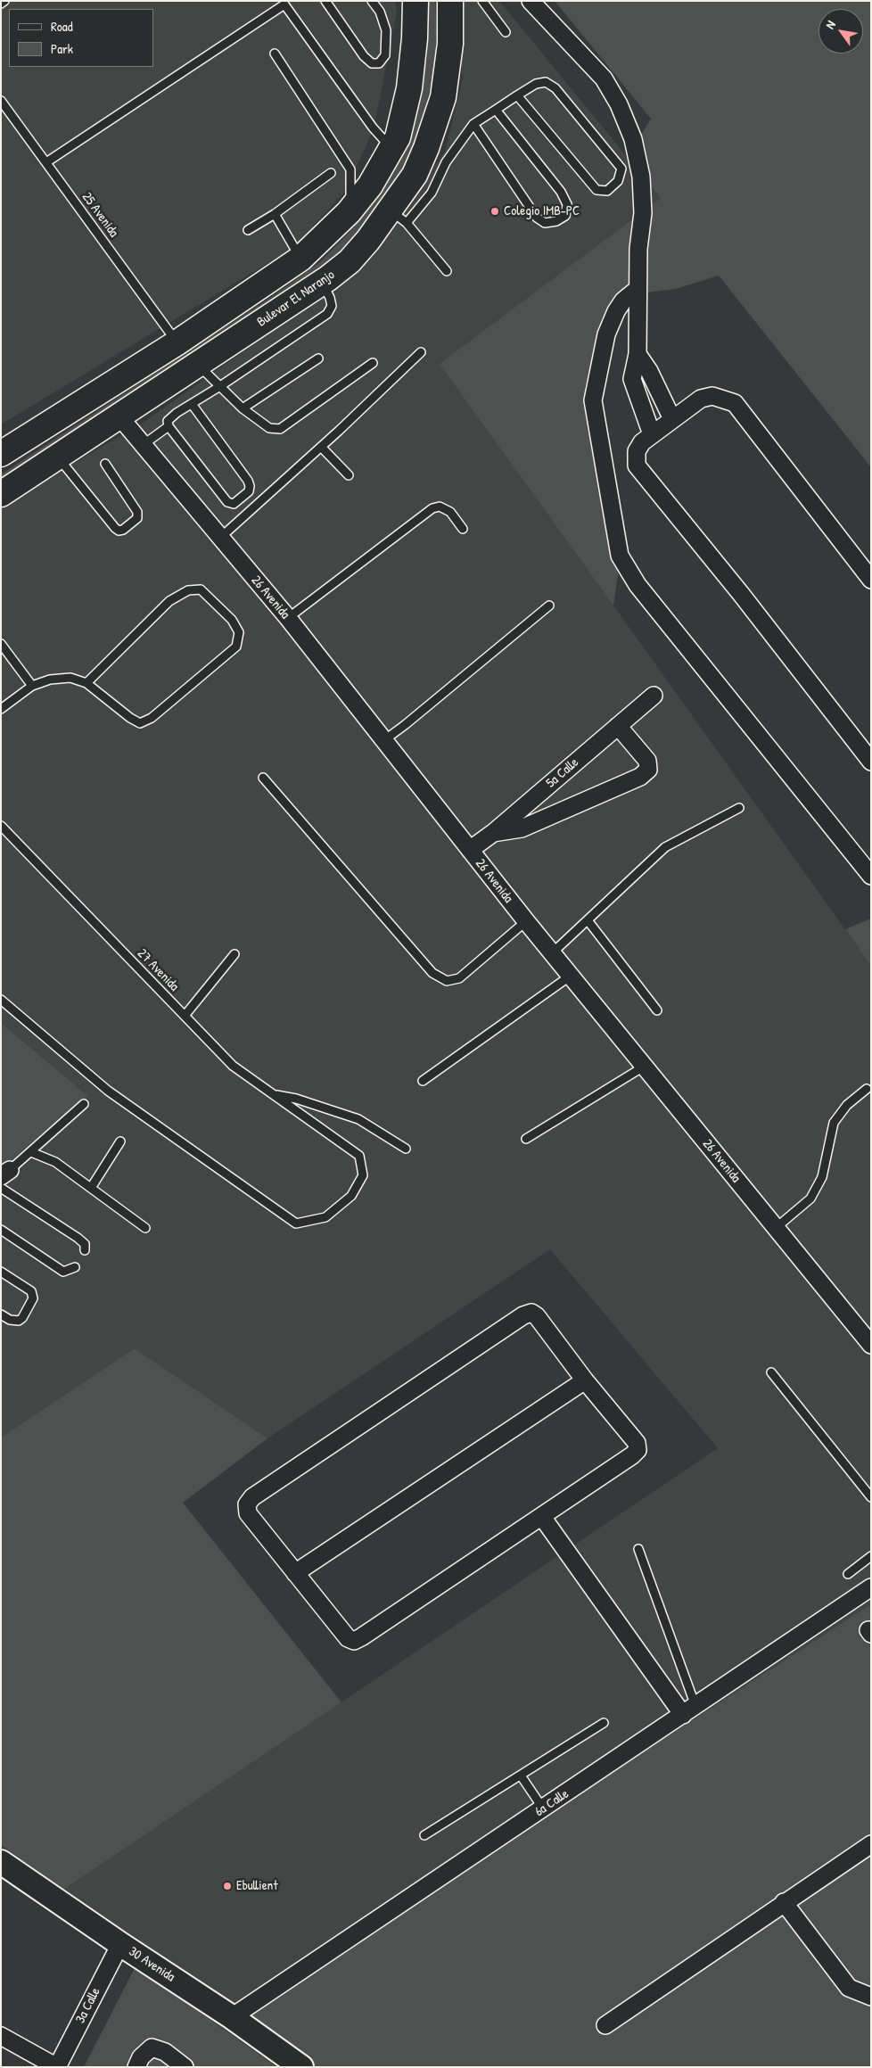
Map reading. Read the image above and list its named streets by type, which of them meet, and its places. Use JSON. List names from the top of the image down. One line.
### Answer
{"streets":{"main road":["Bulevar El Naranjo"],"street":["26 Avenida","5a Calle","6a Calle","30 Avenida","3a Calle"],"lane":["25 Avenida","27 Avenida"]},"crossings":[["Bulevar El Naranjo","26 Avenida"],["26 Avenida","5a Calle"],["6a Calle","30 Avenida"],["30 Avenida","3a Calle"]],"places":["Colegio IMB-PC","Ebullient"],"legend":["Road","Park"],"north":"top left"}
